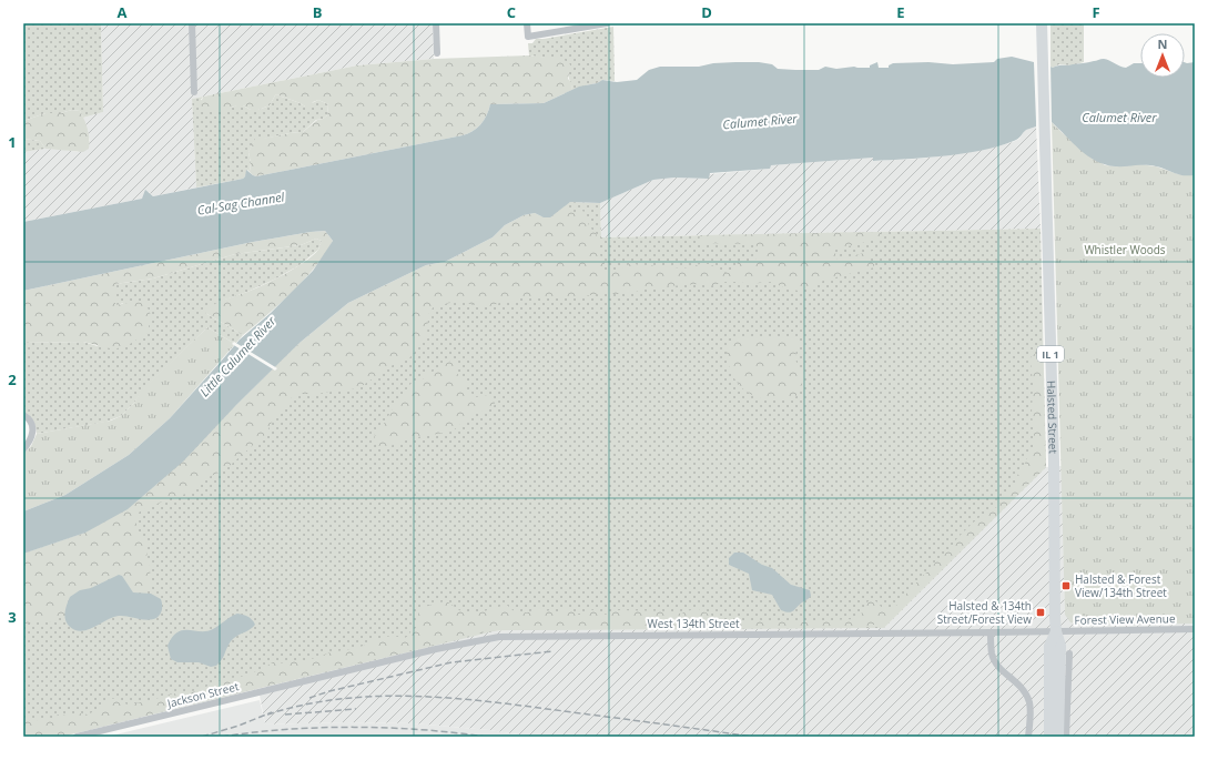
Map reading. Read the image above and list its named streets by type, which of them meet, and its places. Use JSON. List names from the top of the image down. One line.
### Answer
{"streets":{"main road":["IL 1","Halsted Street"],"street":["Forest View Avenue","West 134th Street","Jackson Street"]},"crossings":[["Halsted Street","Forest View Avenue"],["Halsted Street","West 134th Street"],["Forest View Avenue","West 134th Street"],["West 134th Street","Jackson Street"]],"water":["Calumet River","Cal-Sag Channel","Little Calumet River"],"parks":["Whistler Woods"],"places":{"transit":["Halsted & Forest View/134th Street","Halsted & 134th Street/Forest View"]},"north":"top","grid":{"columns":["A","B","C","D","E","F"],"rows":["1","2","3"]}}
